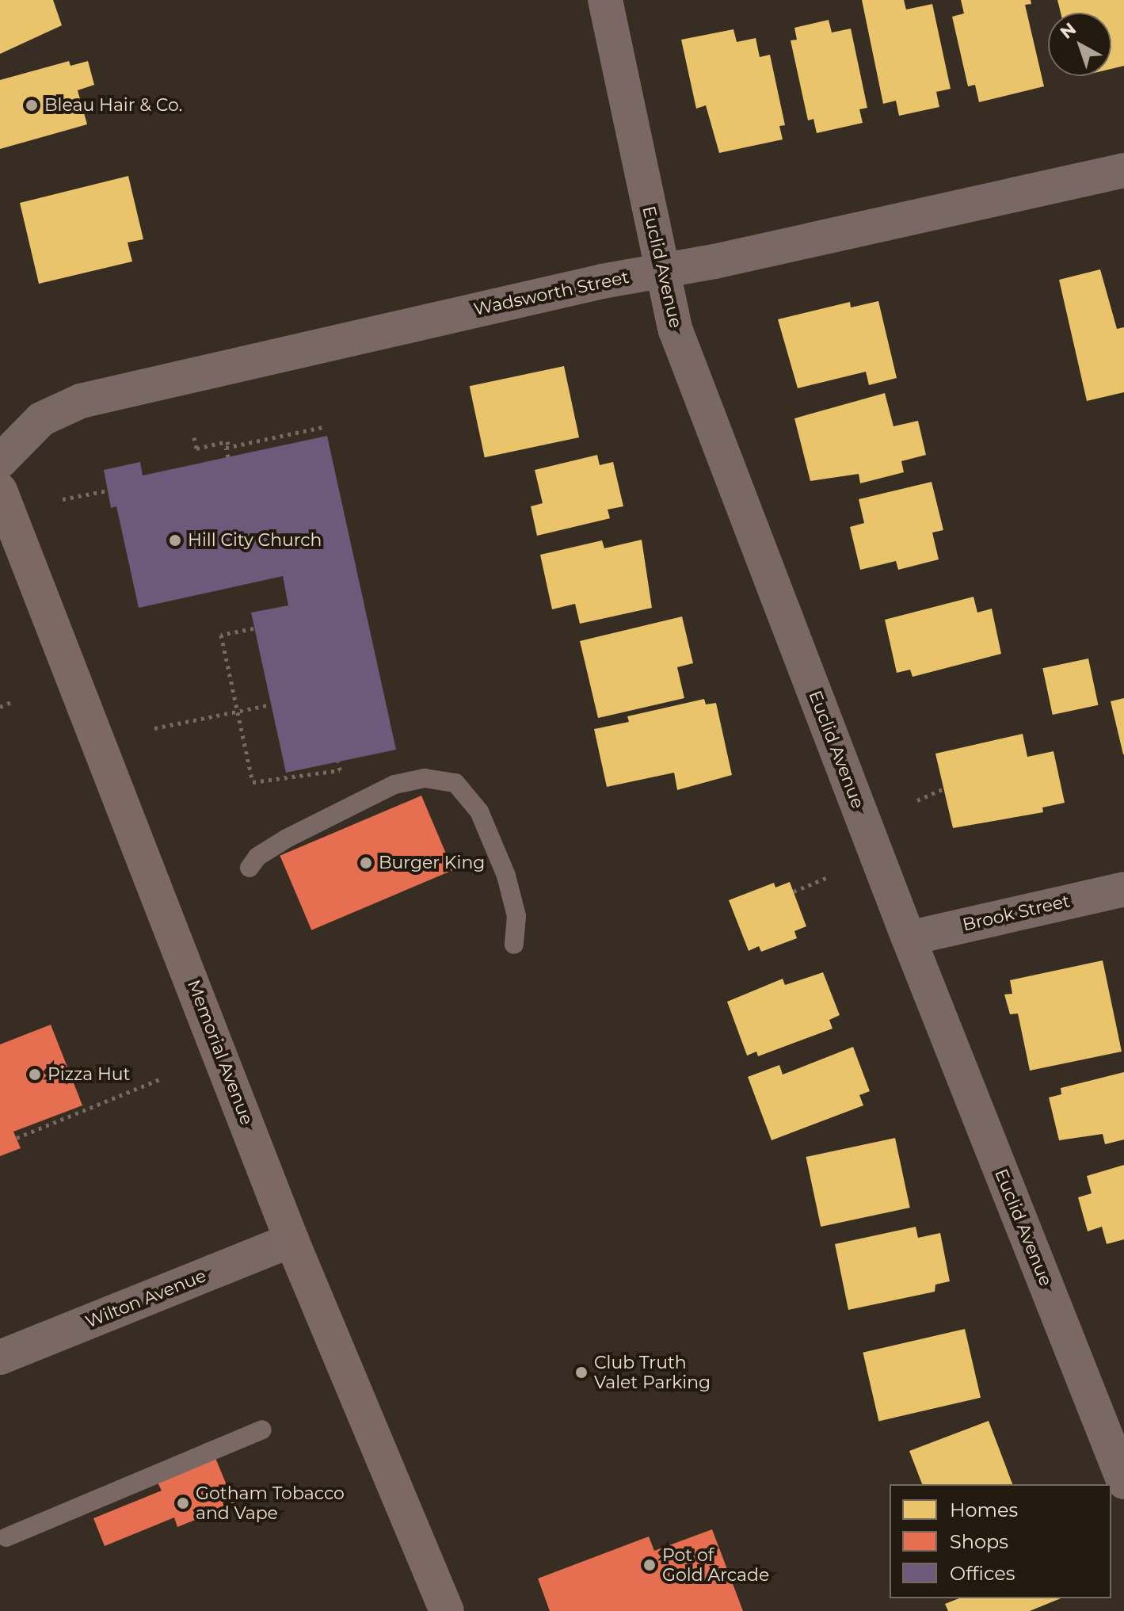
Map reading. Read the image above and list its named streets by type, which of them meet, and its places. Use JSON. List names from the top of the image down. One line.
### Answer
{"streets":{"main road":["Memorial Avenue"],"street":["Euclid Avenue","Wadsworth Street","Brook Street","Wilton Avenue"]},"crossings":[["Euclid Avenue","Wadsworth Street"],["Euclid Avenue","Brook Street"],["Memorial Avenue","Wilton Avenue"]],"places":["Bleau Hair & Co.","Hill City Church","Burger King","Pizza Hut","Club Truth Valet Parking","Gotham Tobacco and Vape","Pot of Gold Arcade"],"legend":["Homes","Shops","Offices"],"north":"top left"}
